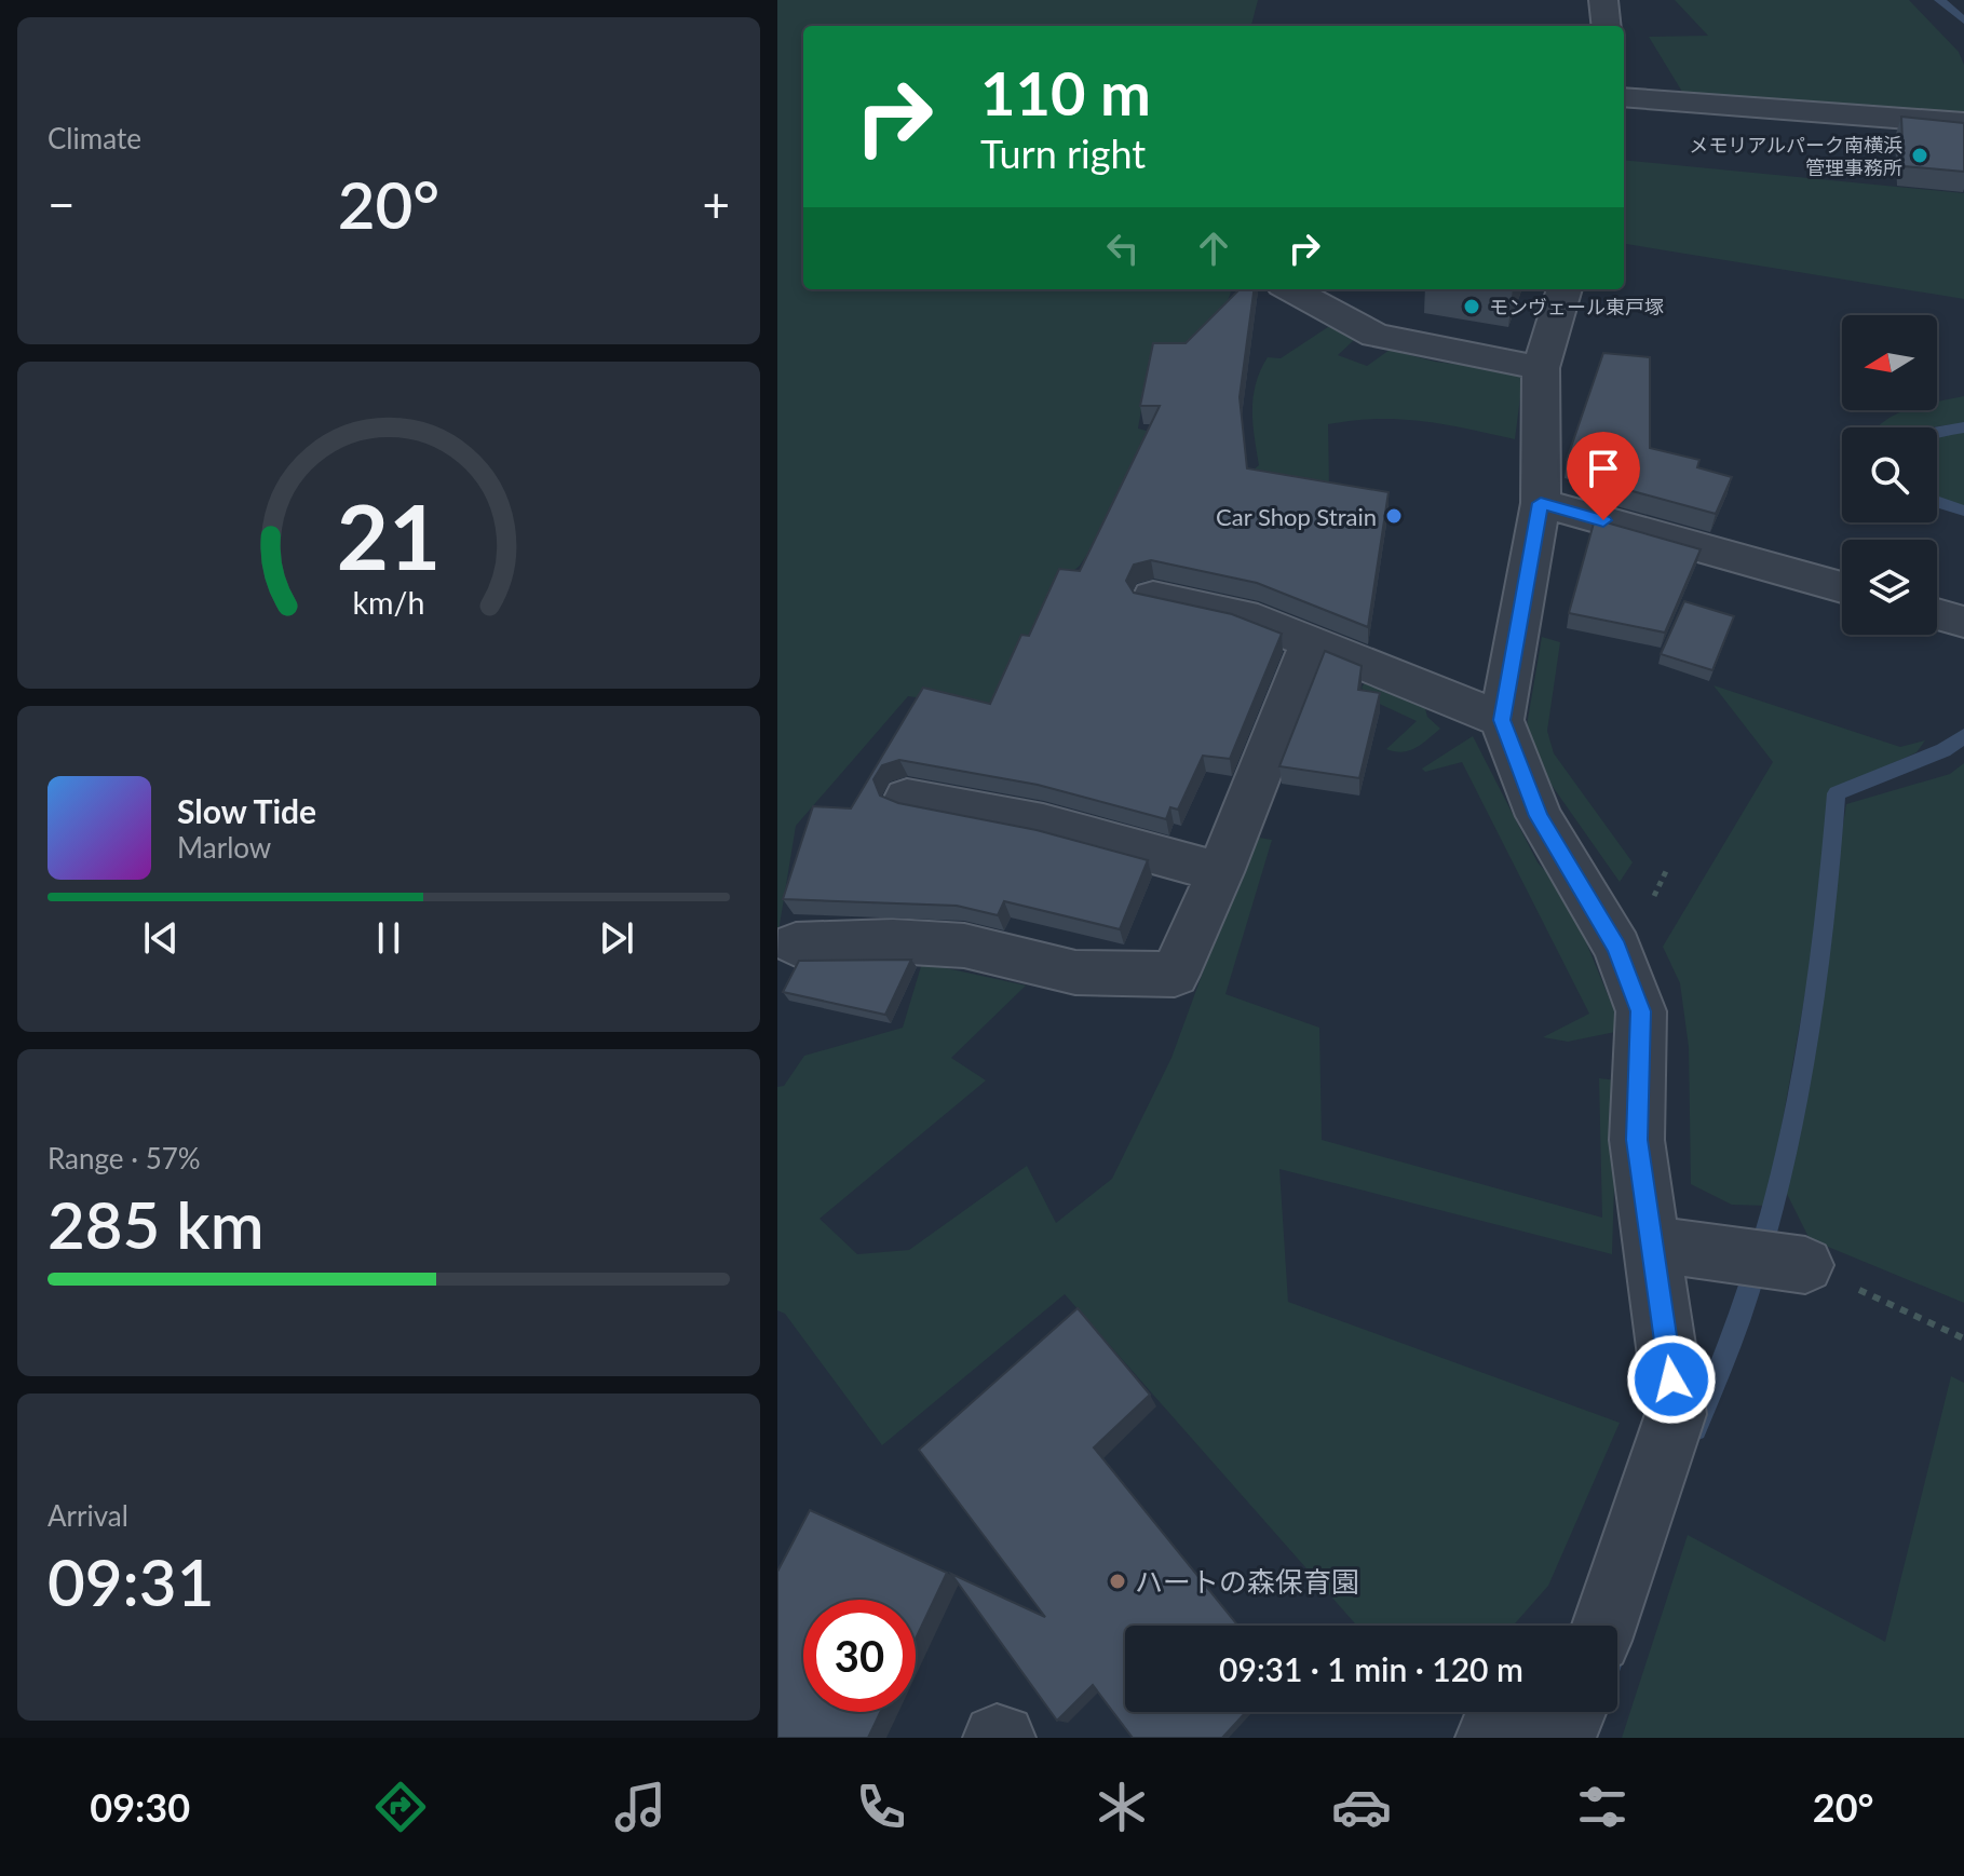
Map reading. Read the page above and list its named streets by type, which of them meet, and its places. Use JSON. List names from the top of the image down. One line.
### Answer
{"places":["メモリアルパーク南横浜 管理事務所","モンヴェール東戸塚","Car Shop Strain","ハートの森保育園"],"north":"left","page":{"tile":["Climate",["Range · 57%","285 km"],["Arrival","09:31"]],"turn":["110 m","Turn right"],"heat":["−","20°","+"],"song":["Slow Tide","Marlow"],"limit":"30","trip":"09:31 · 1 min · 120 m","tabs":["09:30","20°"],"gauge":["21","km/h"]}}
